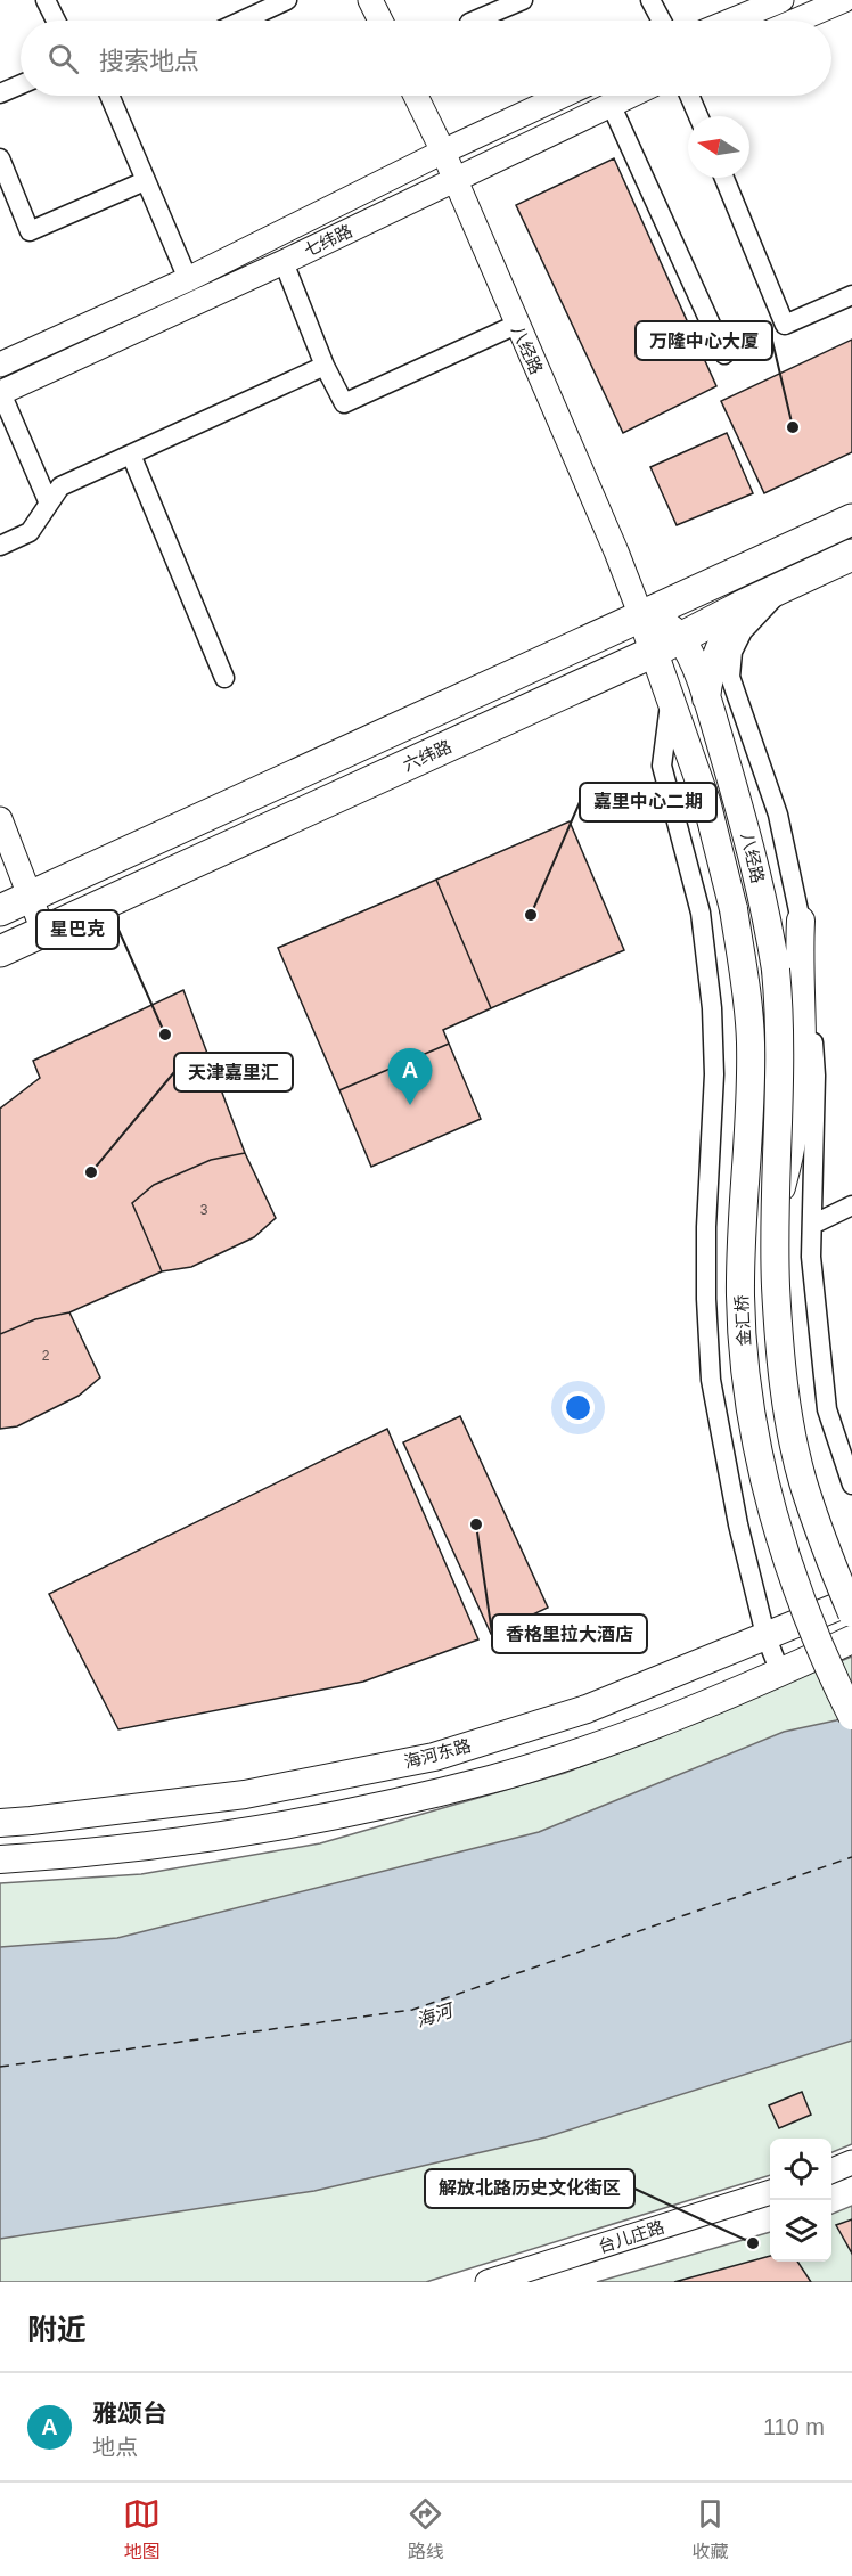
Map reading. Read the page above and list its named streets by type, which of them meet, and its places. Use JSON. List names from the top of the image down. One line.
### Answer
{"streets":{"main road":["八经路","六纬路","金汇桥","海河东路"],"street":["七纬路","台儿庄路"]},"crossings":[["七纬路","八经路"],["八经路","六纬路"],["八经路","金汇桥"]],"water":["海河"],"places":["万隆中心大厦","嘉里中心二期","星巴克","天津嘉里汇","香格里拉大酒店","解放北路历史文化街区"],"house_numbers":["3","2"],"north":"left","page":{"search":"搜索地点","pins":"A","heading":"附近","list":[{"mark":"A","name":"雅颂台","note":"地点","value":"110 m"}],"nav":["地图","路线","收藏"]}}
